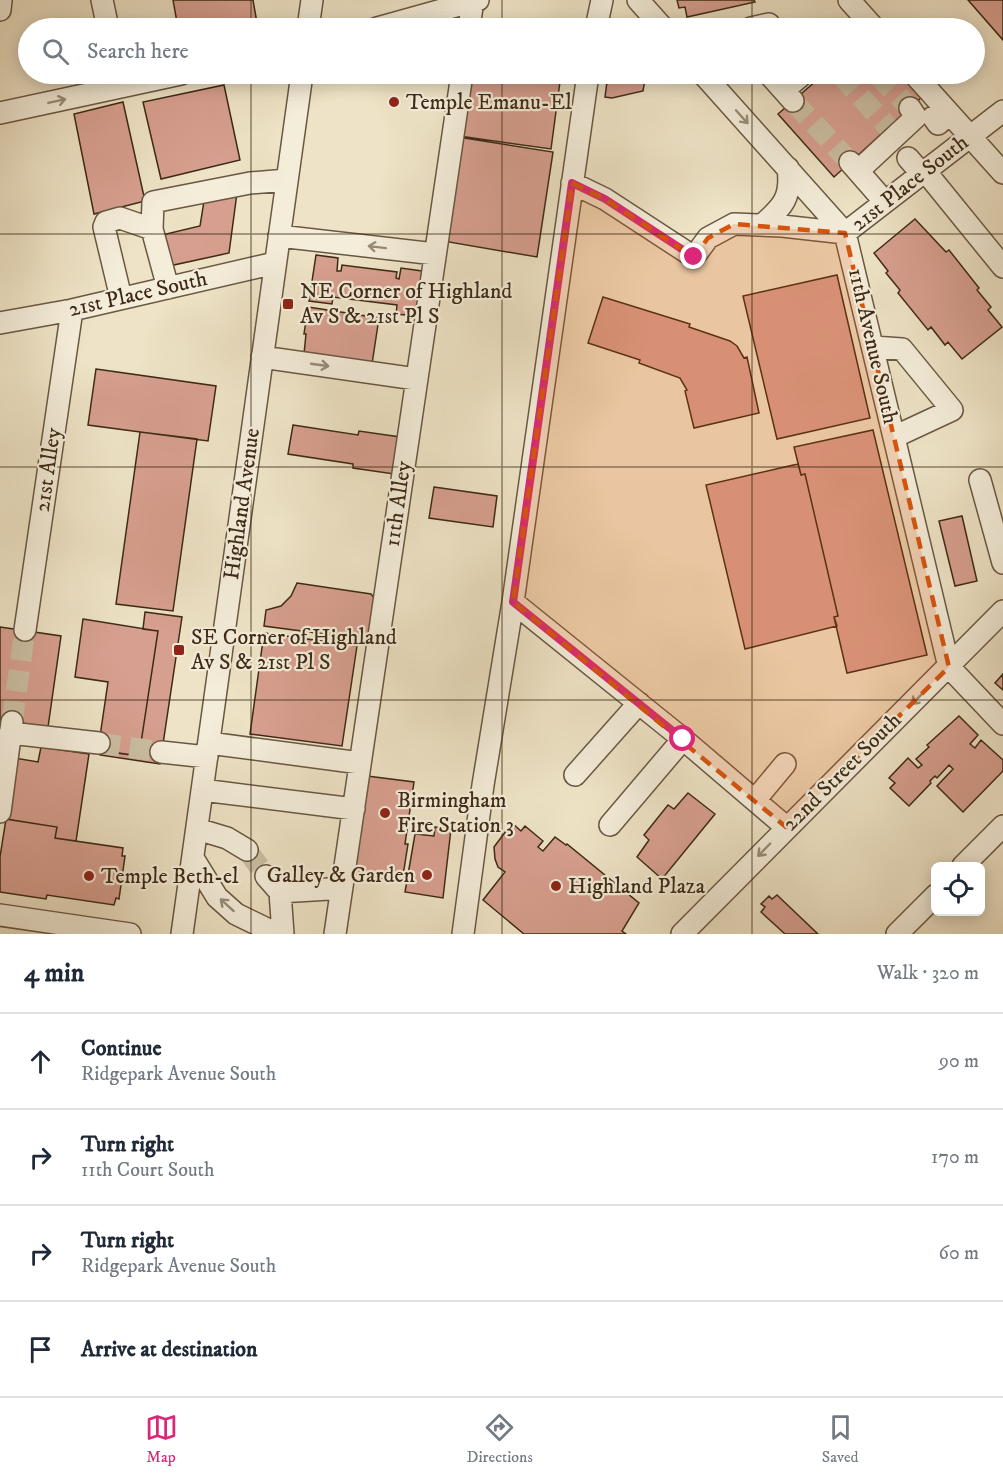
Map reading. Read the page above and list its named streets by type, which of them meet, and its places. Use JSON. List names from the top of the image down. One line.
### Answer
{"streets":{"street":["21st Place South","11th Avenue South","21st Alley","Highland Avenue","11th Alley","22nd Street South"]},"crossings":[["21st Place South","11th Avenue South"],["21st Place South","21st Alley"],["21st Place South","Highland Avenue"],["11th Avenue South","22nd Street South"]],"places":{"other":["Temple Emanu-El","Birmingham Fire Station 3","Galley & Garden","Temple Beth-el","Highland Plaza"],"transit":["NE Corner of Highland Av S & 21st Pl S","SE Corner of Highland Av S & 21st Pl S"]},"page":{"search":"Search here","heading":["4 min","Walk · 320 m"],"list":[["Continue","Ridgepark Avenue South","90 m"],["Turn right","11th Court South","170 m"],["Turn right","Ridgepark Avenue South","60 m"],"Arrive at destination"],"nav":["Map","Directions","Saved"]}}
